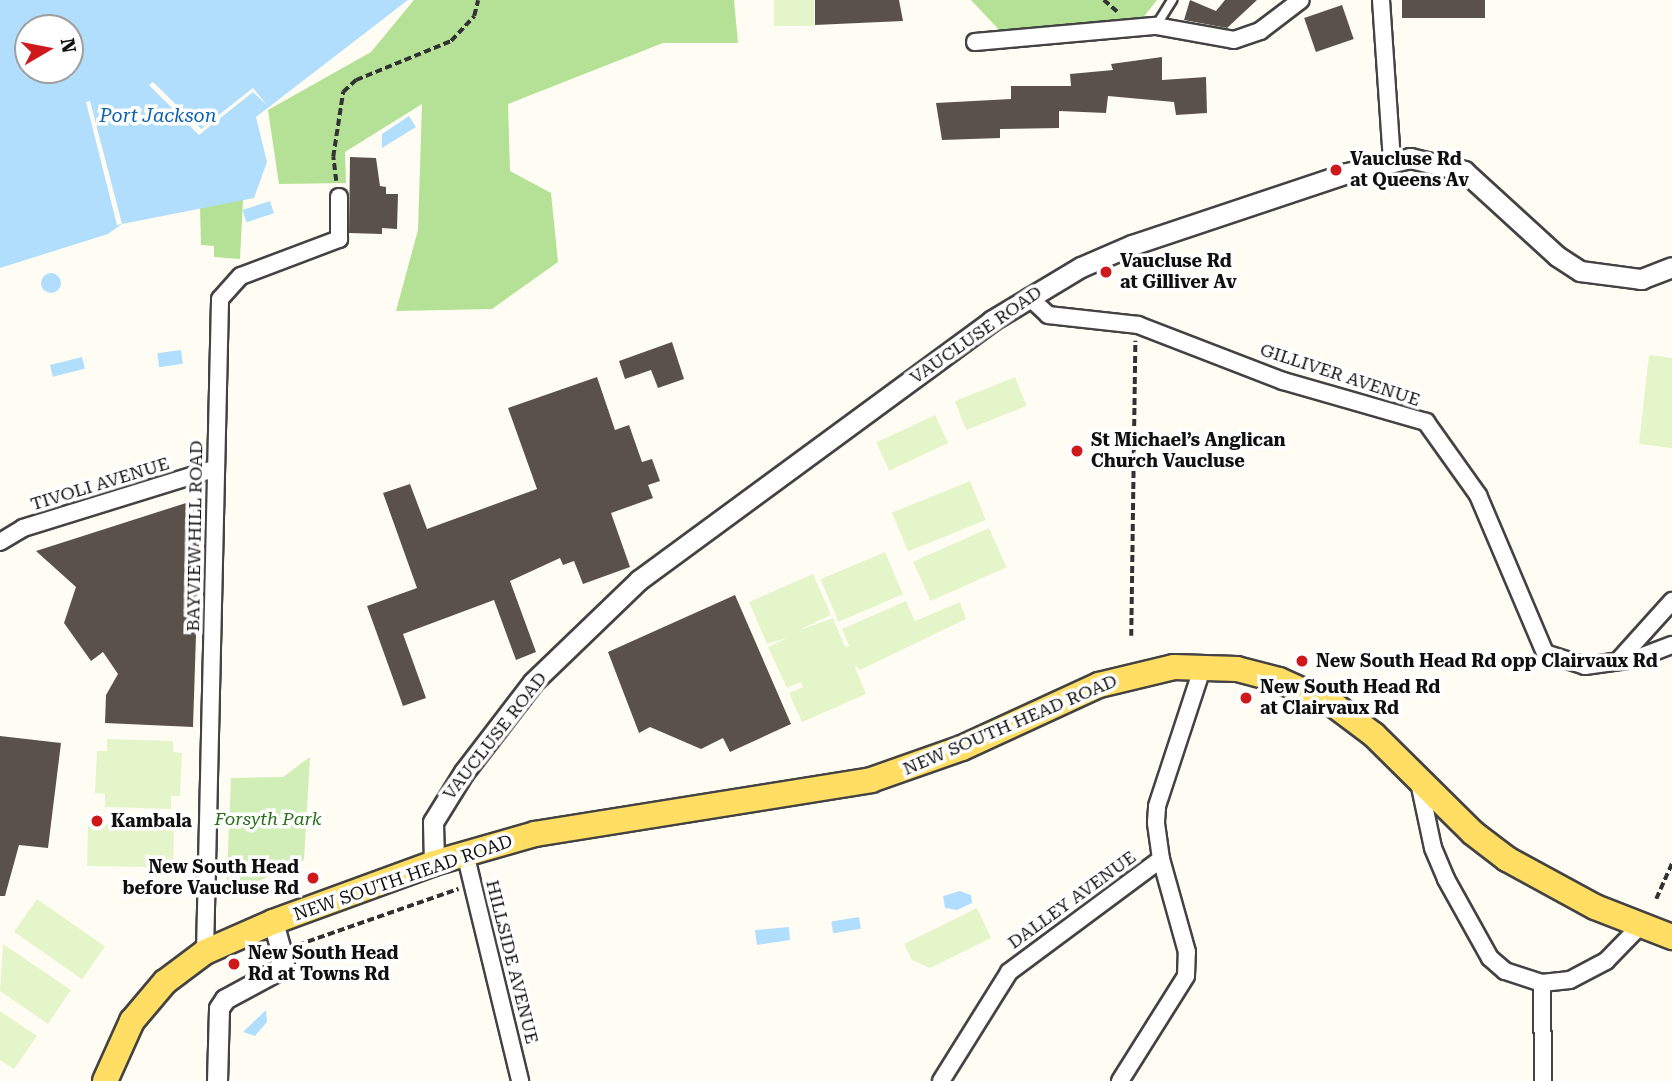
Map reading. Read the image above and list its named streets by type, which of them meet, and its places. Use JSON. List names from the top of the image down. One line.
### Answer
{"streets":{"main road":["NEW SOUTH HEAD ROAD"],"street":["VAUCLUSE ROAD","GILLIVER AVENUE","TIVOLI AVENUE","BAYVIEW HILL ROAD","DALLEY AVENUE","HILLSIDE AVENUE"]},"crossings":[["VAUCLUSE ROAD","GILLIVER AVENUE"],["VAUCLUSE ROAD","NEW SOUTH HEAD ROAD"],["TIVOLI AVENUE","BAYVIEW HILL ROAD"],["BAYVIEW HILL ROAD","NEW SOUTH HEAD ROAD"],["NEW SOUTH HEAD ROAD","HILLSIDE AVENUE"]],"water":["Port Jackson"],"parks":["Forsyth Park"],"places":["Vaucluse Rd at Queens Av","Vaucluse Rd at Gilliver Av","St Michael’s Anglican Church Vaucluse","New South Head Rd opp Clairvaux Rd","New South Head Rd at Clairvaux Rd","Kambala","New South Head before Vaucluse Rd","New South Head Rd at Towns Rd"],"north":"right"}
